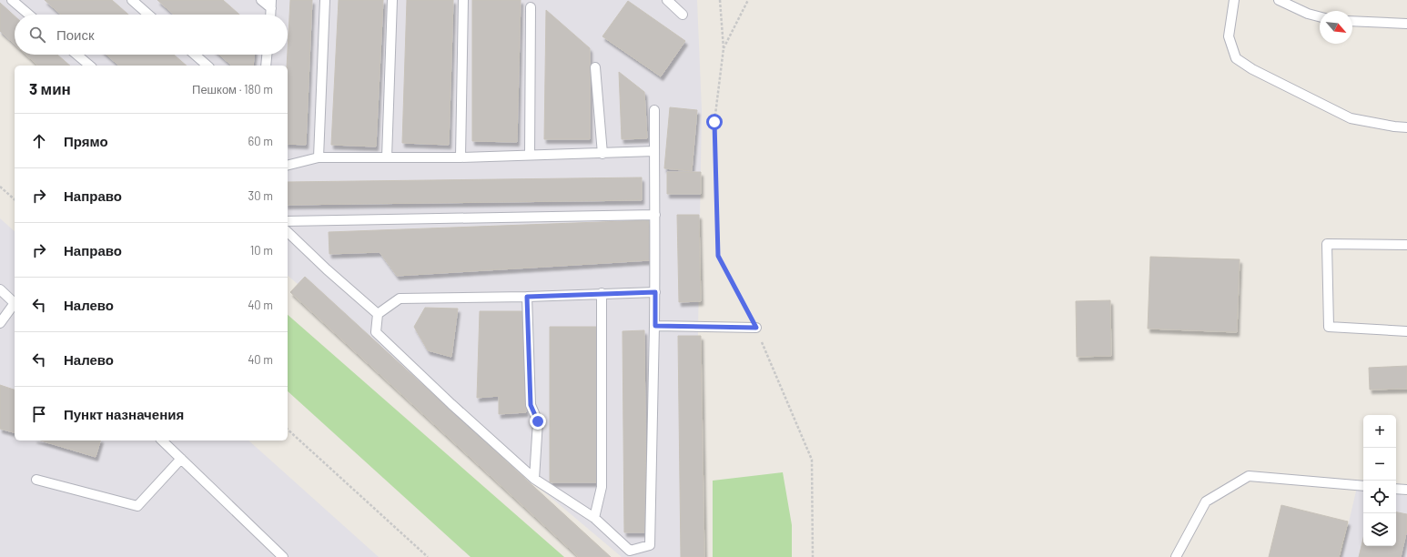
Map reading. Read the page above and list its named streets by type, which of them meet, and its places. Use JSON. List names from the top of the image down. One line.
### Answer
{"north":"bottom right","page":{"search":"Поиск","heading":["3 мин","Пешком · 180 m"],"list":[["Прямо","60 m"],["Направо","30 m"],["Направо","10 m"],["Налево","40 m"],["Налево","40 m"],"Пункт назначения"],"map_buttons":["+","−"]}}
